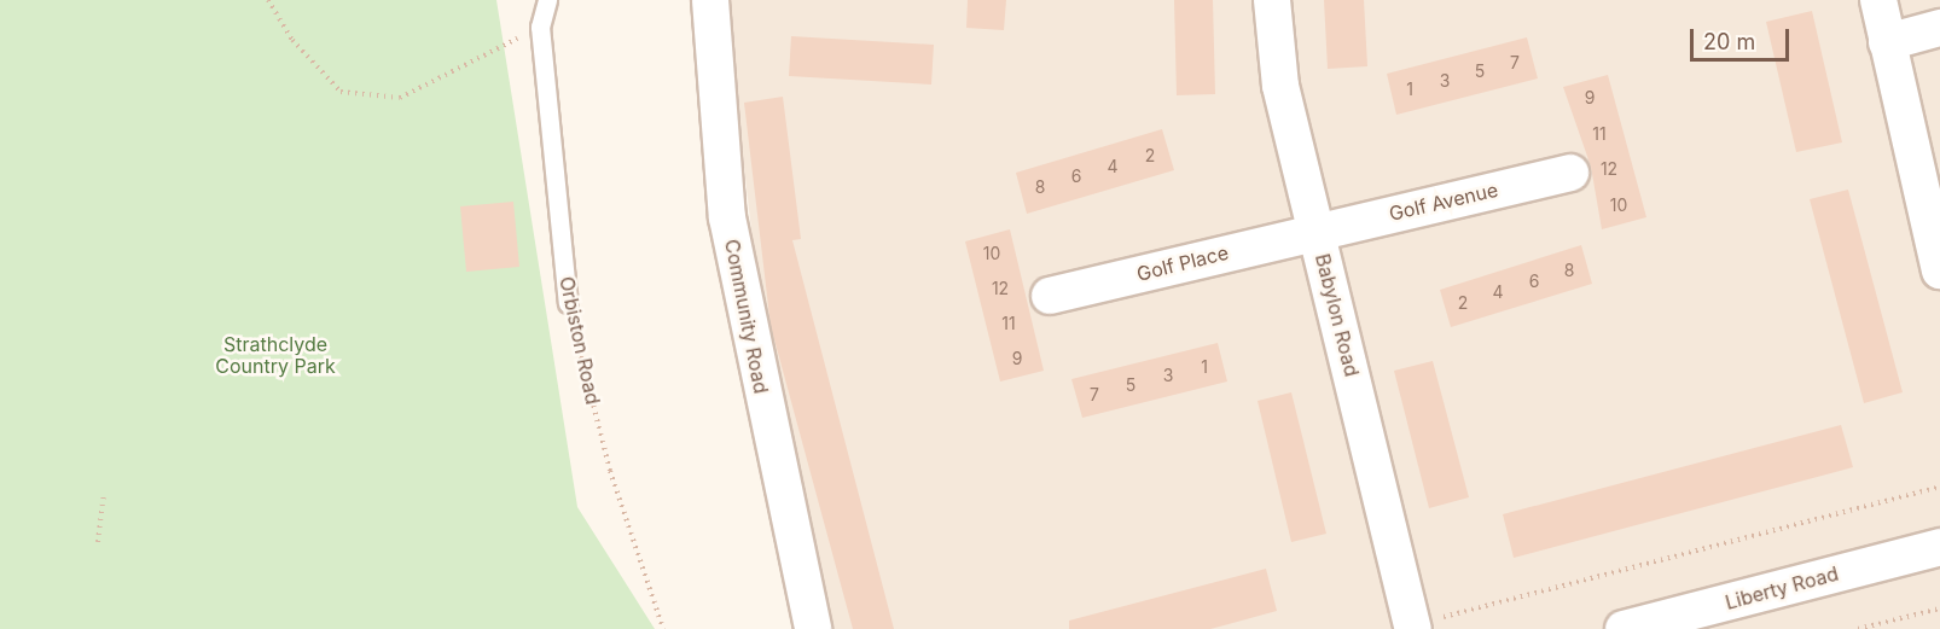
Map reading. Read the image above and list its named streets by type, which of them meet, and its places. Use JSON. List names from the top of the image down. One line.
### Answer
{"streets":{"street":["Golf Avenue","Golf Place","Babylon Road","Community Road","Liberty Road"],"lane":["Orbiston Road"]},"crossings":[["Golf Avenue","Golf Place"],["Golf Avenue","Babylon Road"],["Golf Place","Babylon Road"]],"parks":["Strathclyde Country Park"],"house_numbers":["7","5","3","1","9","11","2","4","12","6","8","10","10","8","6","12","4","2","11","9","1","3","5","7"],"scale_bar":"20 m"}
